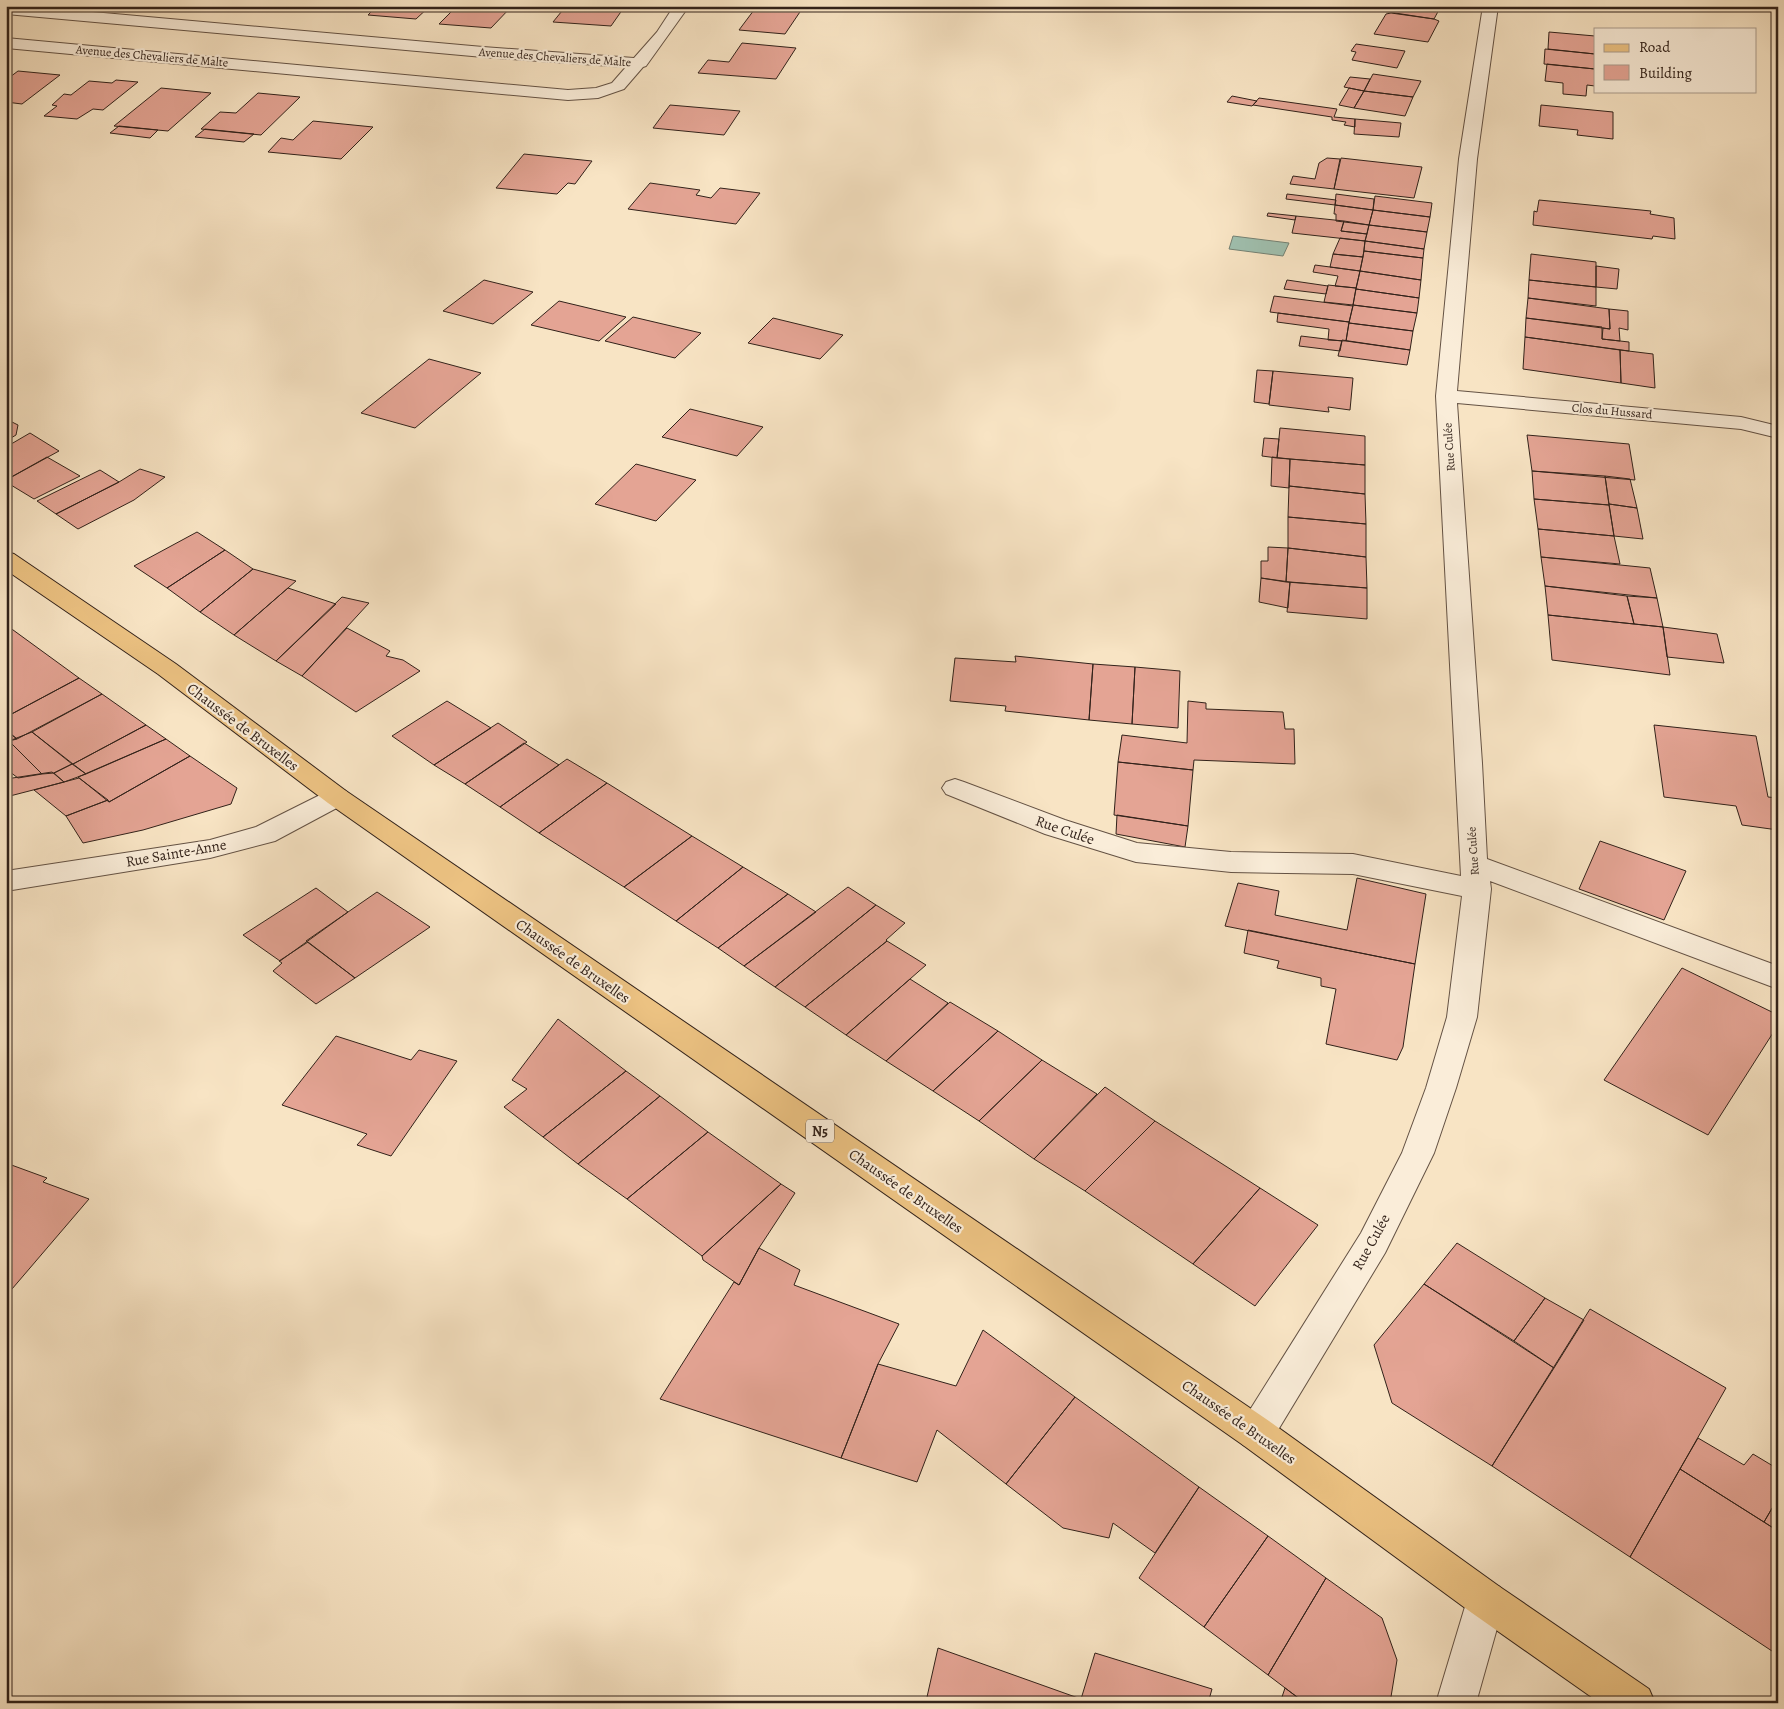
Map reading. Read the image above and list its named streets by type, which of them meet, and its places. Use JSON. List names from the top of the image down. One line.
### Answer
{"streets":{"main road":["Chaussée de Bruxelles","N5"],"street":["Avenue des Chevaliers de Malte","Clos du Hussard","Rue Culée","Rue Sainte-Anne"]},"crossings":[["Clos du Hussard","Rue Culée"],["Rue Culée","Chaussée de Bruxelles"],["Chaussée de Bruxelles","Rue Sainte-Anne"]],"legend":["Road","Building"]}
